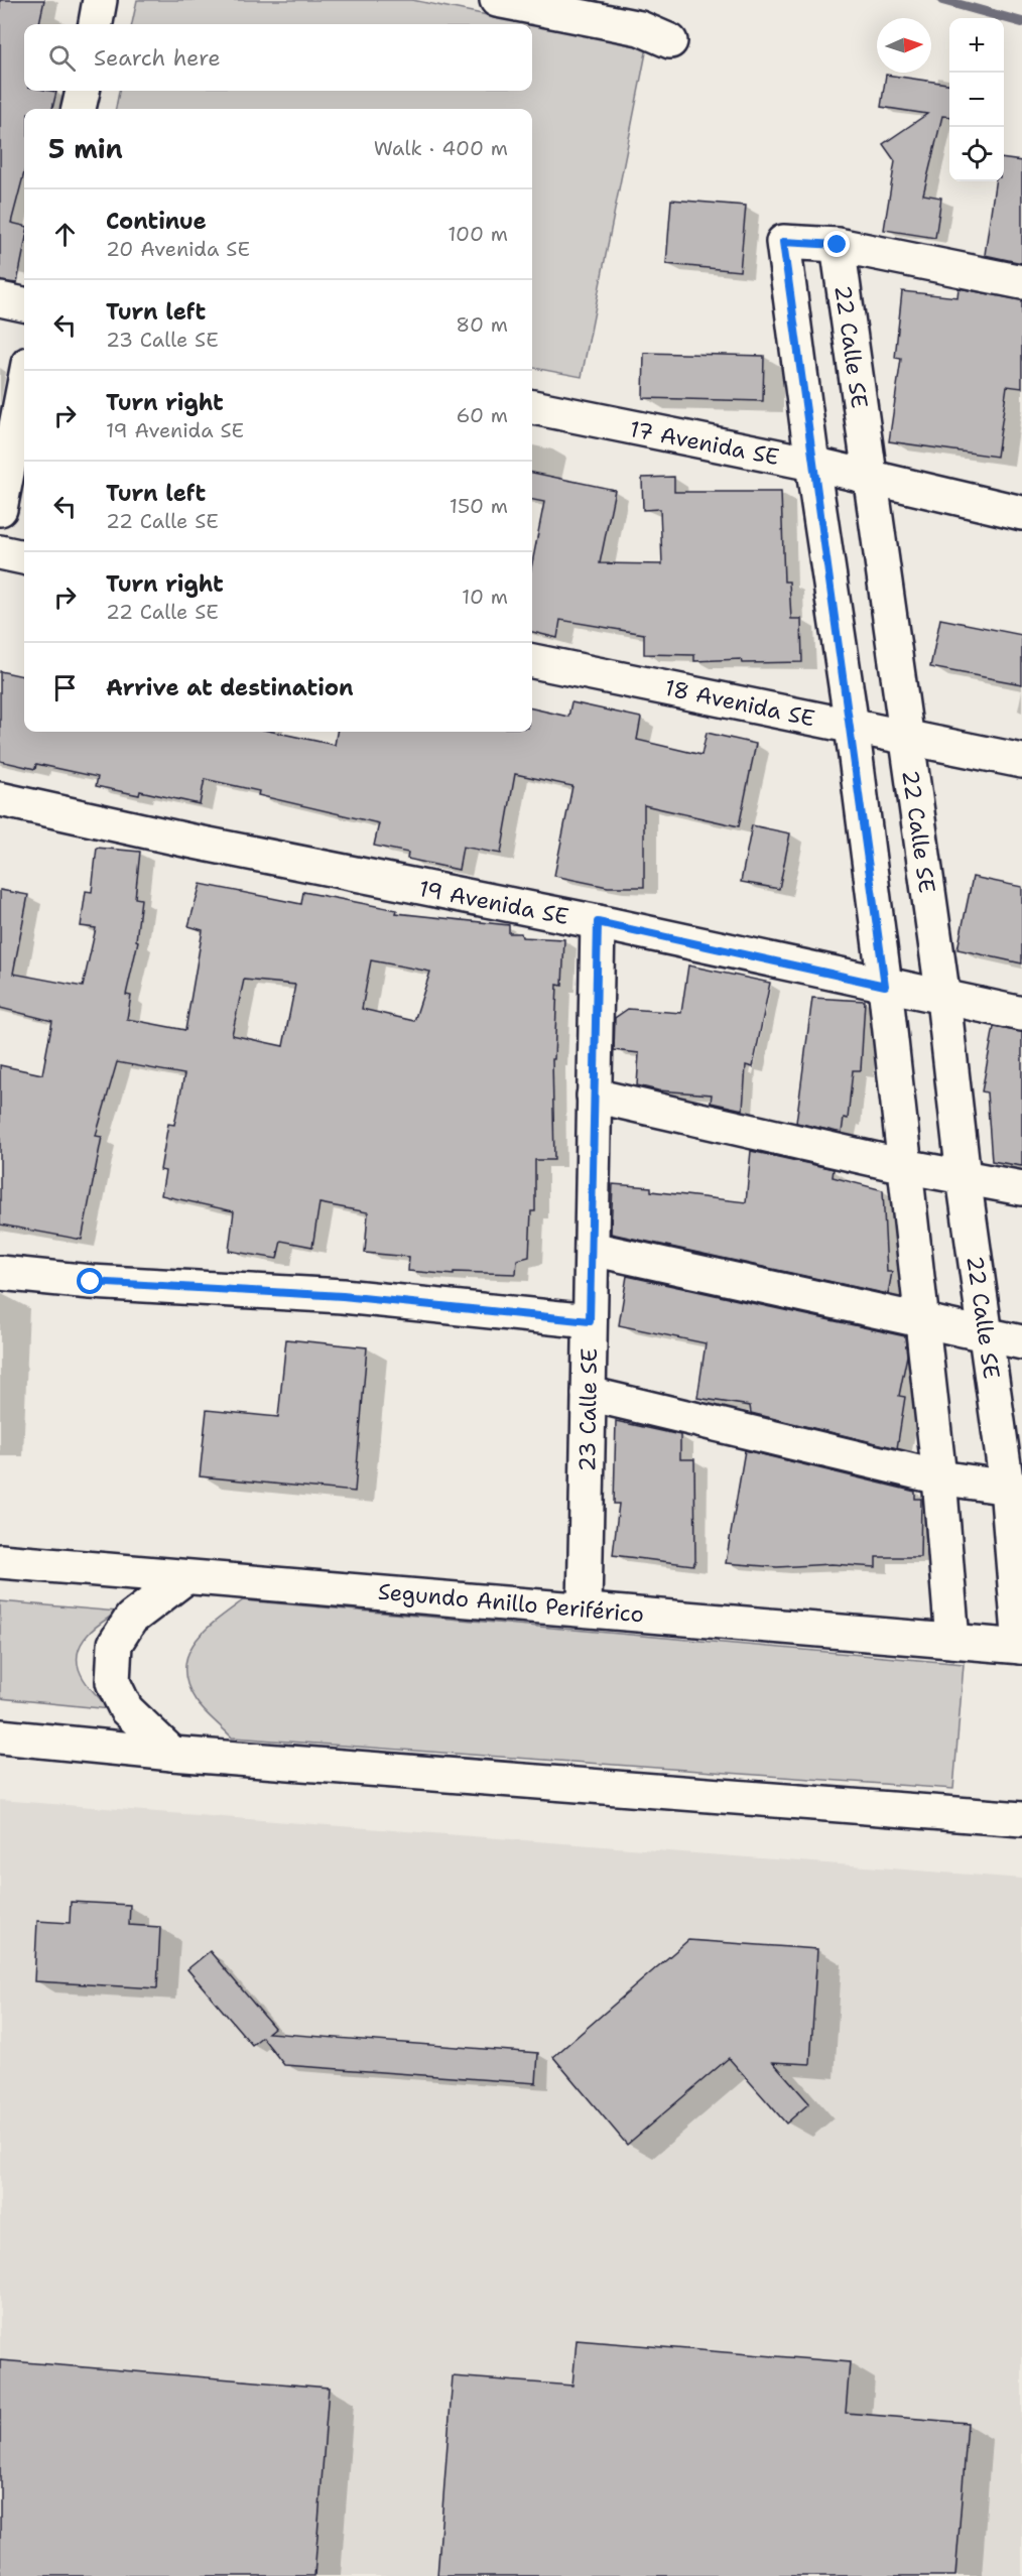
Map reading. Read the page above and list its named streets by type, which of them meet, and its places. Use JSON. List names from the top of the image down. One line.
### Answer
{"streets":{"street":["22 Calle SE","17 Avenida SE","18 Avenida SE","19 Avenida SE","23 Calle SE","Segundo Anillo Periférico"]},"crossings":[["22 Calle SE","17 Avenida SE"],["22 Calle SE","18 Avenida SE"],["22 Calle SE","19 Avenida SE"],["22 Calle SE","Segundo Anillo Periférico"],["19 Avenida SE","23 Calle SE"],["23 Calle SE","Segundo Anillo Periférico"]],"north":"right","page":{"map_buttons":["+","−"],"search":"Search here","heading":["5 min","Walk · 400 m"],"list":[["Continue","20 Avenida SE","100 m"],["Turn left","23 Calle SE","80 m"],["Turn right","19 Avenida SE","60 m"],["Turn left","22 Calle SE","150 m"],["Turn right","22 Calle SE","10 m"],"Arrive at destination"]}}
